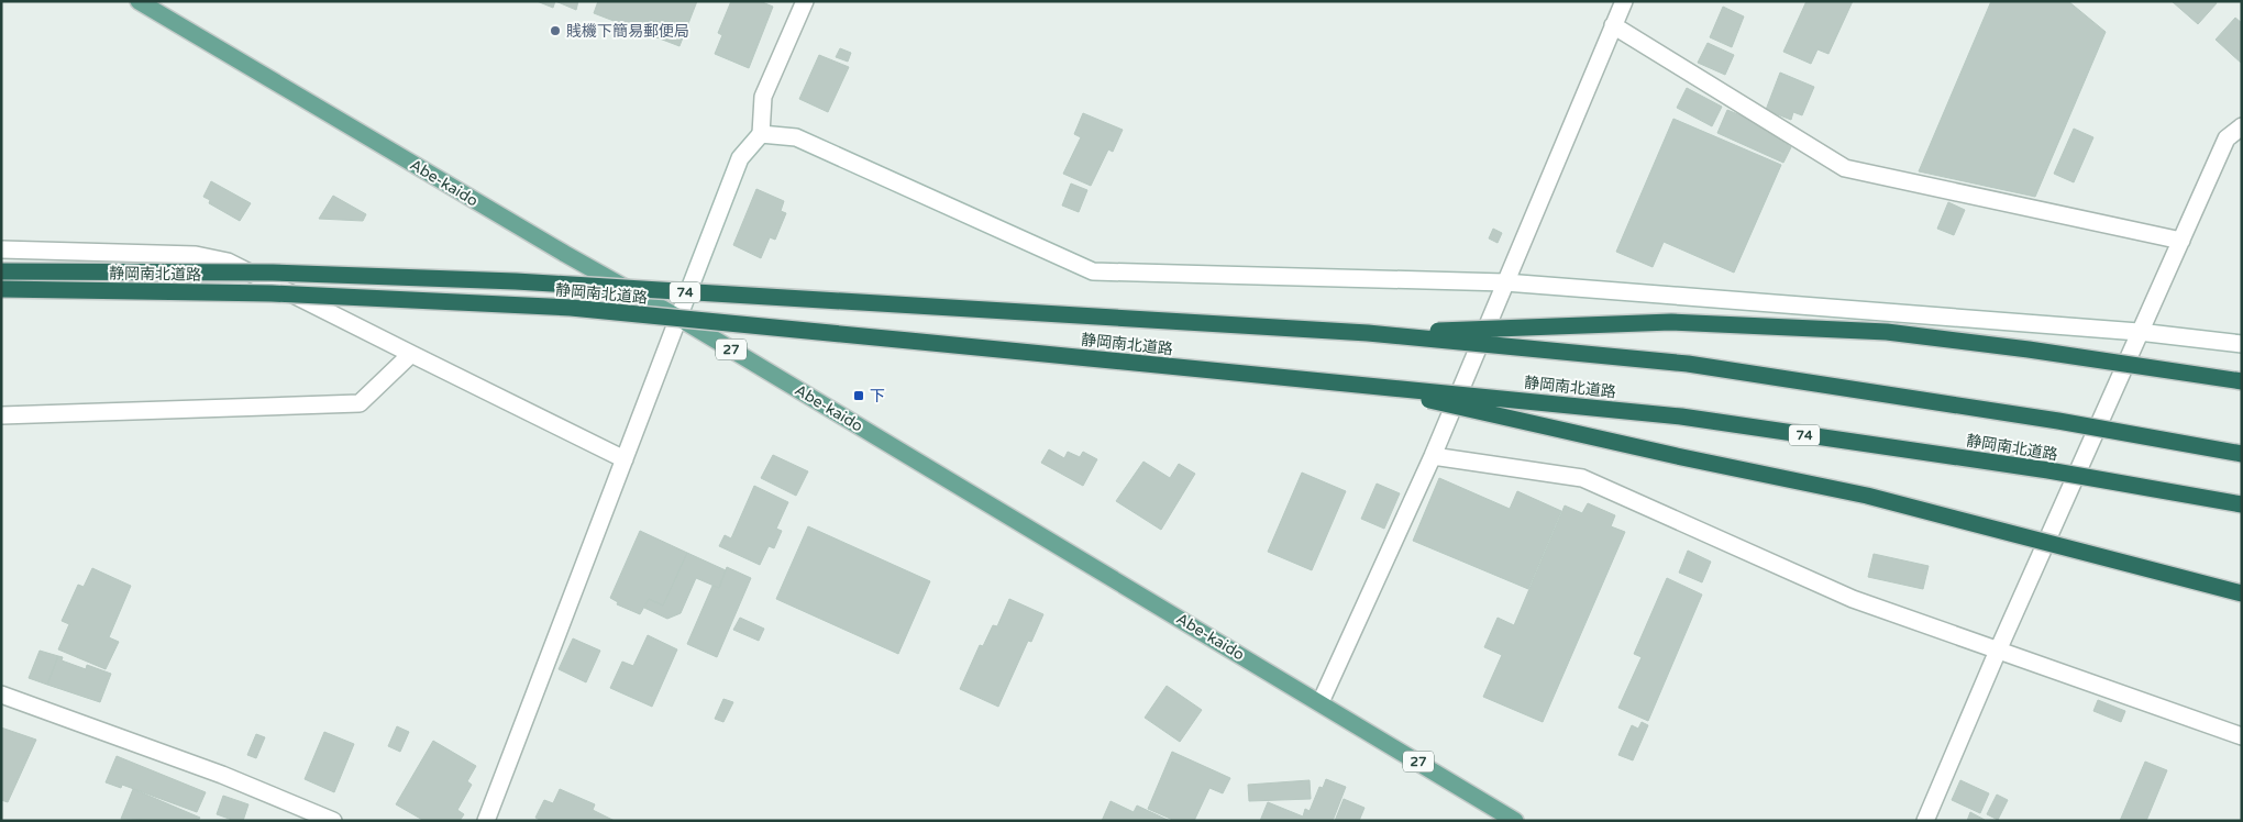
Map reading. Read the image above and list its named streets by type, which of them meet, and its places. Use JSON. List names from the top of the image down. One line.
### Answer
{"streets":{"highway":["静岡南北道路","74"],"main road":["Abe-kaido","27"]},"places":{"other":["賎機下簡易郵便局"],"transit":["下"]}}
